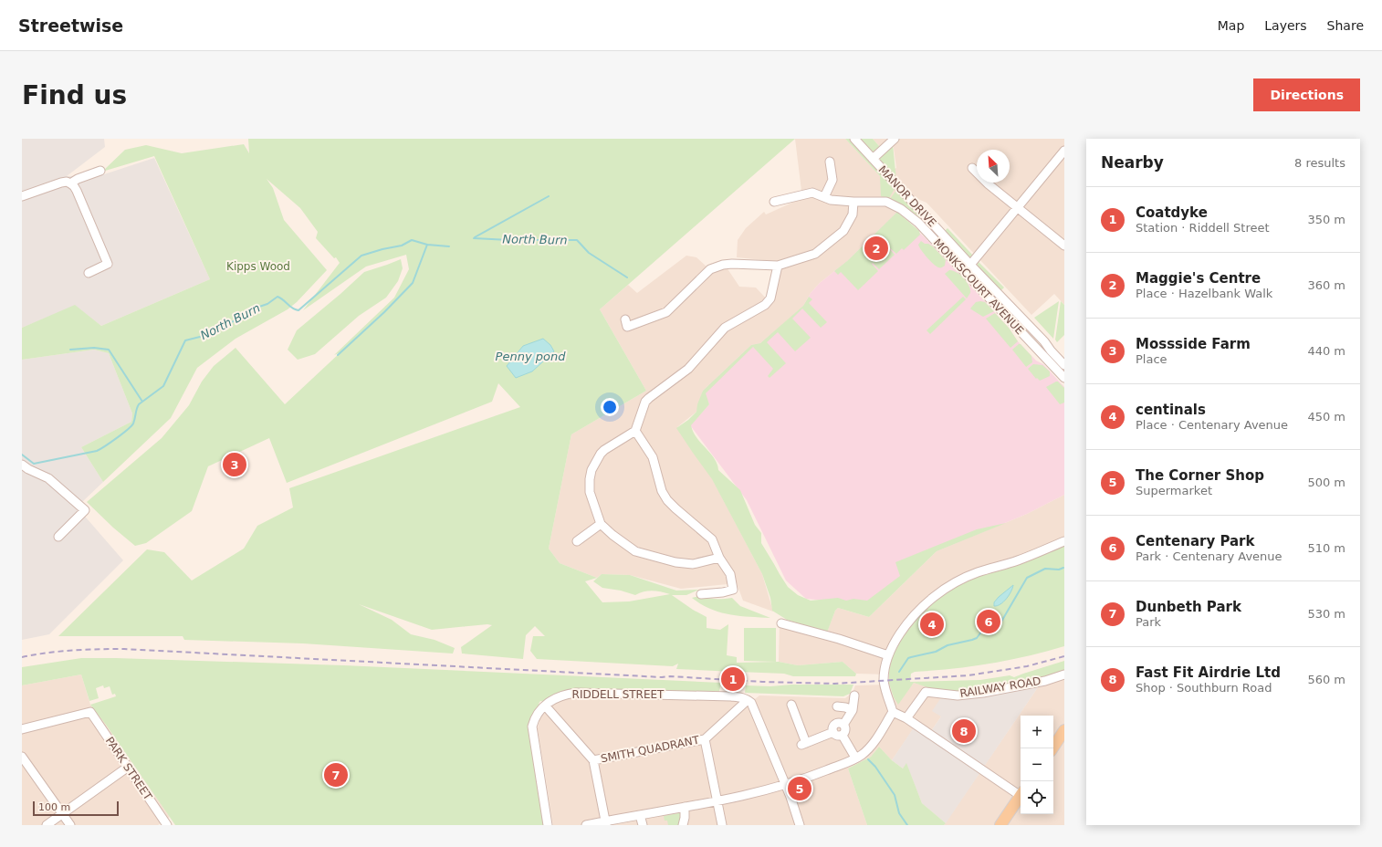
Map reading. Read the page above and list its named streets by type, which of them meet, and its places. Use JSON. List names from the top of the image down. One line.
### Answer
{"streets":{"street":["MANOR DRIVE","MONKSCOURT AVENUE","RAILWAY ROAD","RIDDELL STREET","SMITH QUADRANT","PARK STREET"]},"water":["North Burn","Penny pond"],"parks":["Kipps Wood"],"scale_bar":"100 m","north":"top left","page":{"header":"Streetwise","nav":["Map","Layers","Share"],"buttons":"Directions","title":"Find us","heading":["Nearby","8 results"],"list":[{"mark":"1","name":"Coatdyke","note":"Station · Riddell Street","value":"350 m"},{"mark":"2","name":"Maggie's Centre","note":"Place · Hazelbank Walk","value":"360 m"},{"mark":"3","name":"Mossside Farm","note":"Place","value":"440 m"},{"mark":"4","name":"centinals","note":"Place · Centenary Avenue","value":"450 m"},{"mark":"5","name":"The Corner Shop","note":"Supermarket","value":"500 m"},{"mark":"6","name":"Centenary Park","note":"Park · Centenary Avenue","value":"510 m"},{"mark":"7","name":"Dunbeth Park","note":"Park","value":"530 m"},{"mark":"8","name":"Fast Fit Airdrie Ltd","note":"Shop · Southburn Road","value":"560 m"}],"pins":["2","3","6","4","1","8","7","5"],"map_buttons":["+","−"],"scale":"100 m"}}
